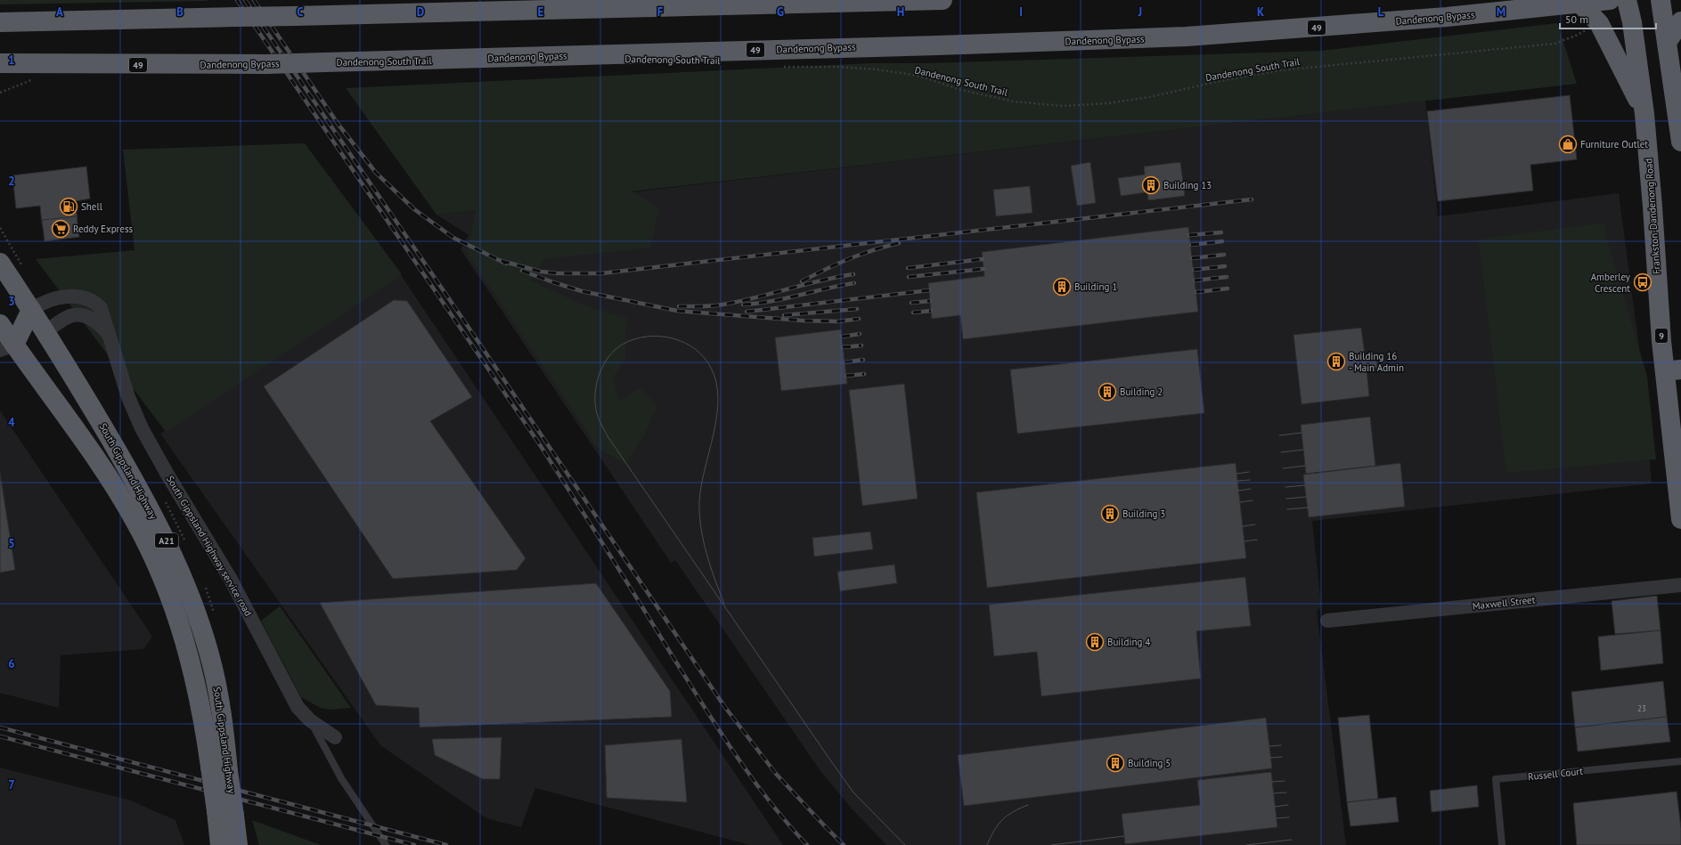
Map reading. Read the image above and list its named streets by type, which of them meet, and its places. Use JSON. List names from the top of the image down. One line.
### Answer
{"streets":{"highway":["Dandenong Bypass","49","Frankston-Dandenong Road","9","South Gippsland Highway","A21"],"street":["South Gippsland Highway service road","Maxwell Street"],"lane":["Russell Court"],"path":["Dandenong South Trail"]},"crossings":[["South Gippsland Highway","South Gippsland Highway service road"]],"places":{"shop":["Furniture Outlet"],"building":["Building 13","Building 1","Building 16 - Main Admin","Building 2","Building 3","Building 4","Building 5"],"fuel station":["Shell"],"supermarket":["Reddy Express"],"bus stop":["Amberley Crescent"]},"house_numbers":["23"],"scale_bar":"50 m","grid":{"columns":["A","B","C","D","E","F","G","H","I","J","K","L","M"],"rows":["1","2","3","4","5","6","7"]}}
